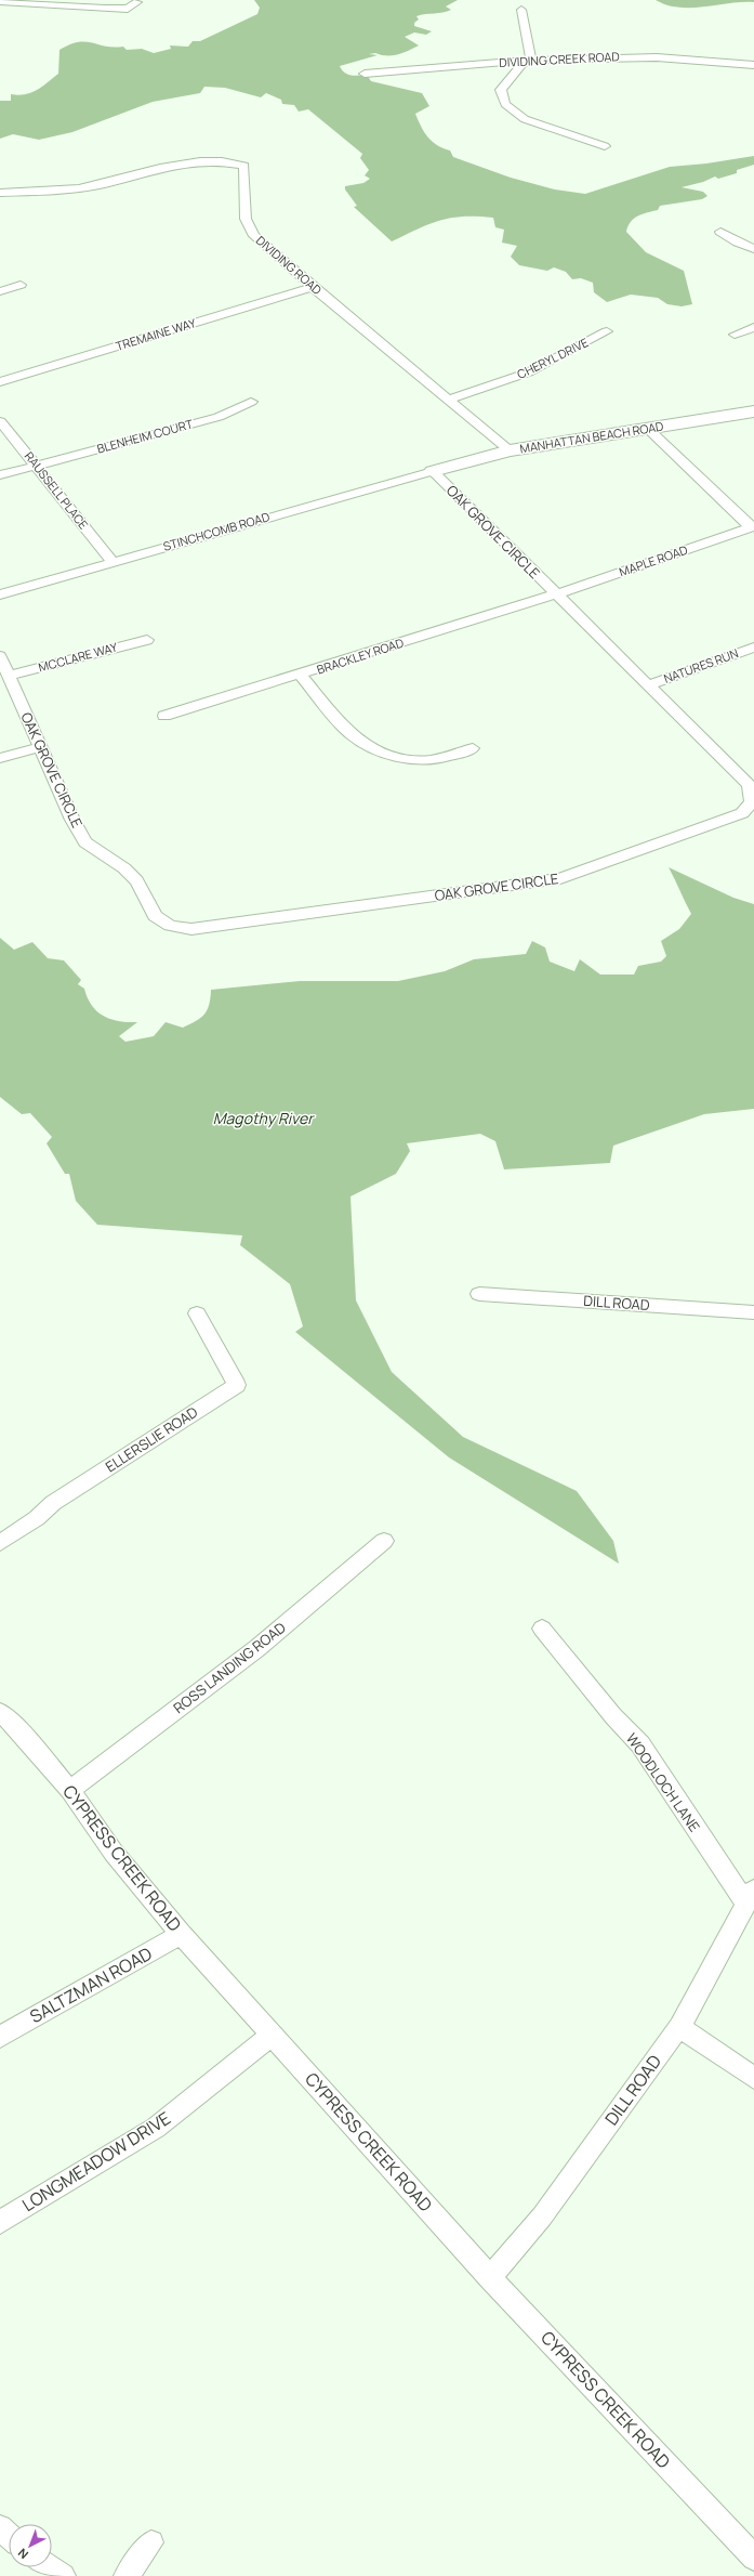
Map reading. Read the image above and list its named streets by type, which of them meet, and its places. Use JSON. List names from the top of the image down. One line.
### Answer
{"streets":{"street":["DIVIDING CREEK ROAD","DIVIDING ROAD","TREMAINE WAY","CHERYL DRIVE","BLENHEIM COURT","MANHATTAN BEACH ROAD","RAUSSELL PLACE","STINCHCOMB ROAD","OAK GROVE CIRCLE","MAPLE ROAD","BRACKLEY ROAD","MCCLARE WAY","NATURES RUN","DILL ROAD","ELLERSLIE ROAD","ROSS LANDING ROAD","WOODLOCH LANE","CYPRESS CREEK ROAD","SALTZMAN ROAD","LONGMEADOW DRIVE"]},"crossings":[["DIVIDING ROAD","TREMAINE WAY"],["DIVIDING ROAD","CHERYL DRIVE"],["DIVIDING ROAD","MANHATTAN BEACH ROAD"],["BLENHEIM COURT","RAUSSELL PLACE"],["MANHATTAN BEACH ROAD","STINCHCOMB ROAD"],["MANHATTAN BEACH ROAD","OAK GROVE CIRCLE"],["RAUSSELL PLACE","STINCHCOMB ROAD"],["STINCHCOMB ROAD","OAK GROVE CIRCLE"],["OAK GROVE CIRCLE","MAPLE ROAD"],["OAK GROVE CIRCLE","BRACKLEY ROAD"],["OAK GROVE CIRCLE","MCCLARE WAY"],["OAK GROVE CIRCLE","NATURES RUN"],["MAPLE ROAD","BRACKLEY ROAD"],["DILL ROAD","WOODLOCH LANE"],["DILL ROAD","CYPRESS CREEK ROAD"],["ROSS LANDING ROAD","CYPRESS CREEK ROAD"],["CYPRESS CREEK ROAD","SALTZMAN ROAD"],["CYPRESS CREEK ROAD","LONGMEADOW DRIVE"]],"water":["Magothy River"],"north":"bottom left"}
